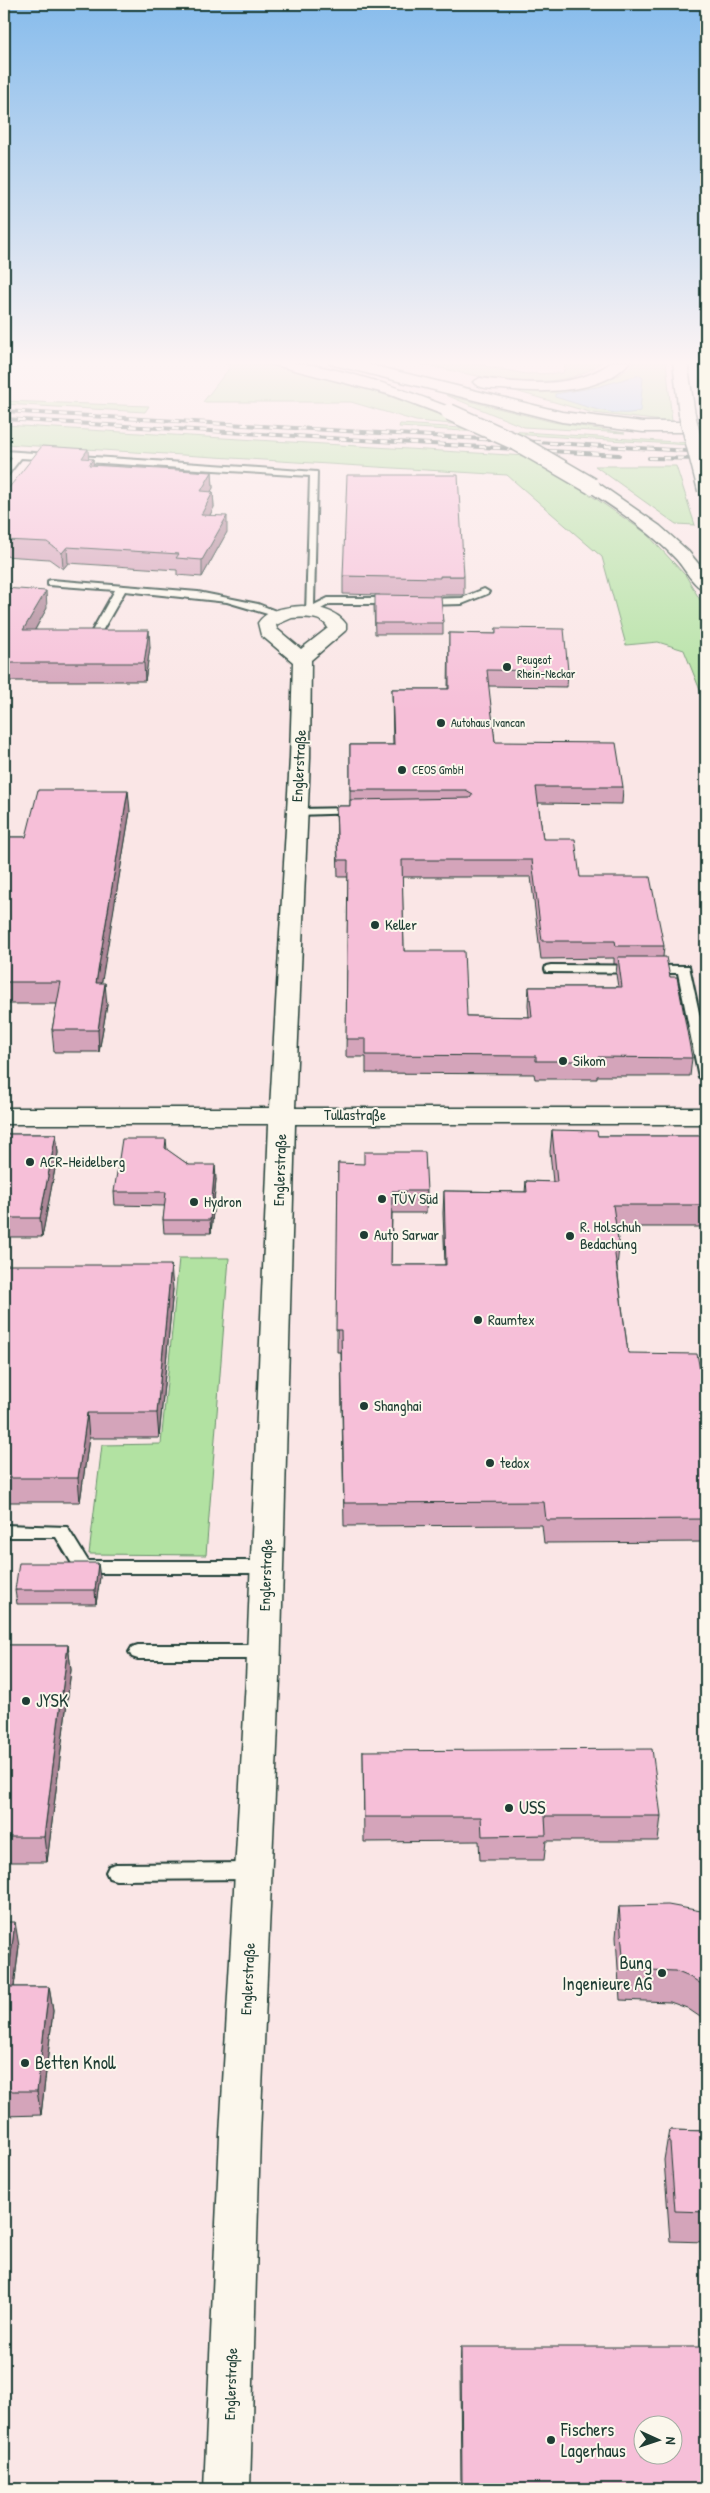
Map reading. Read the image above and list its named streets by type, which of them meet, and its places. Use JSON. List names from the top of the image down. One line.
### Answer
{"streets":{"main road":["Englerstraße","Tullastraße"]},"crossings":[["Englerstraße","Tullastraße"]],"places":["Peugeot Rhein-Neckar","Autohaus Ivancan","CEOS GmbH","Keller","Sikom","ACR-Heidelberg","TÜV Süd","Hydron","Auto Sarwar","R. Holschuh Bedachung","Raumtex","Shanghai","tedox","JYSK","USS","Bung Ingenieure AG","Betten Knoll","Fischers Lagerhaus"],"north":"right"}
